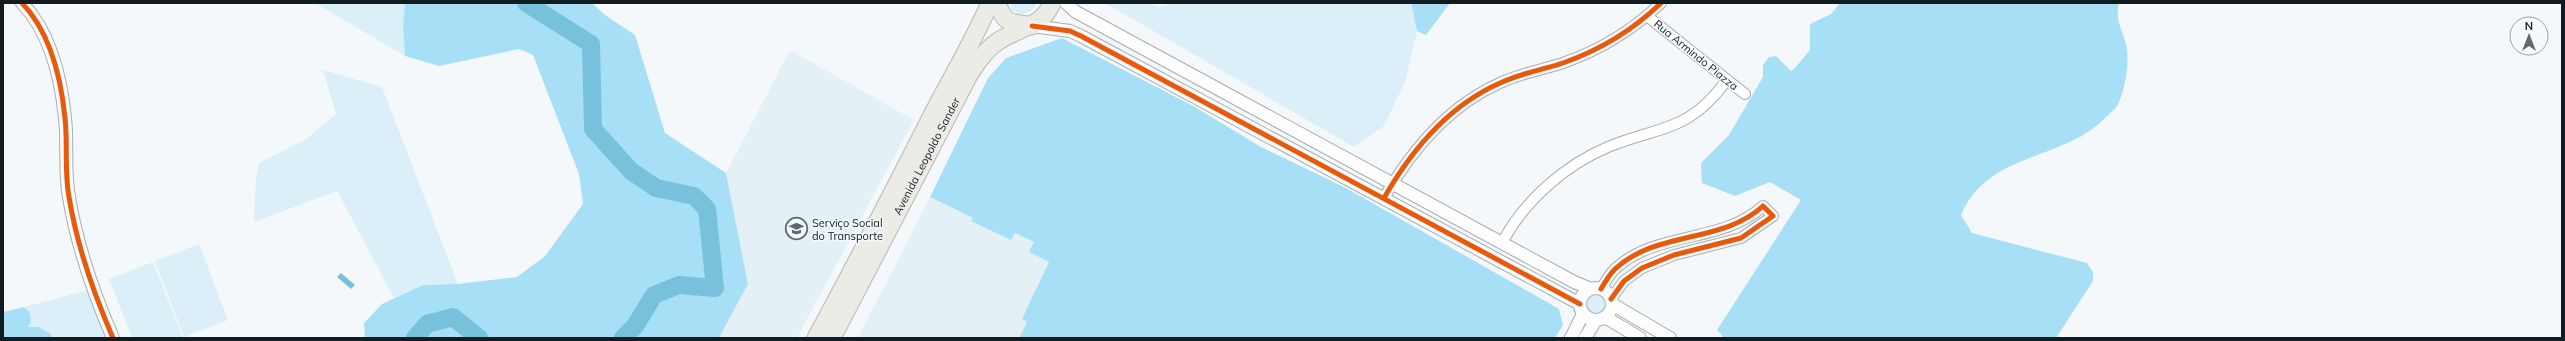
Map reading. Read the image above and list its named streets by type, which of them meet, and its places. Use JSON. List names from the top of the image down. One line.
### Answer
{"streets":{"highway":["Avenida Leopoldo Sander"],"street":["Rua Armindo Piazza"]},"places":{"school or university":["Serviço Social do Transporte"]},"north":"top"}
